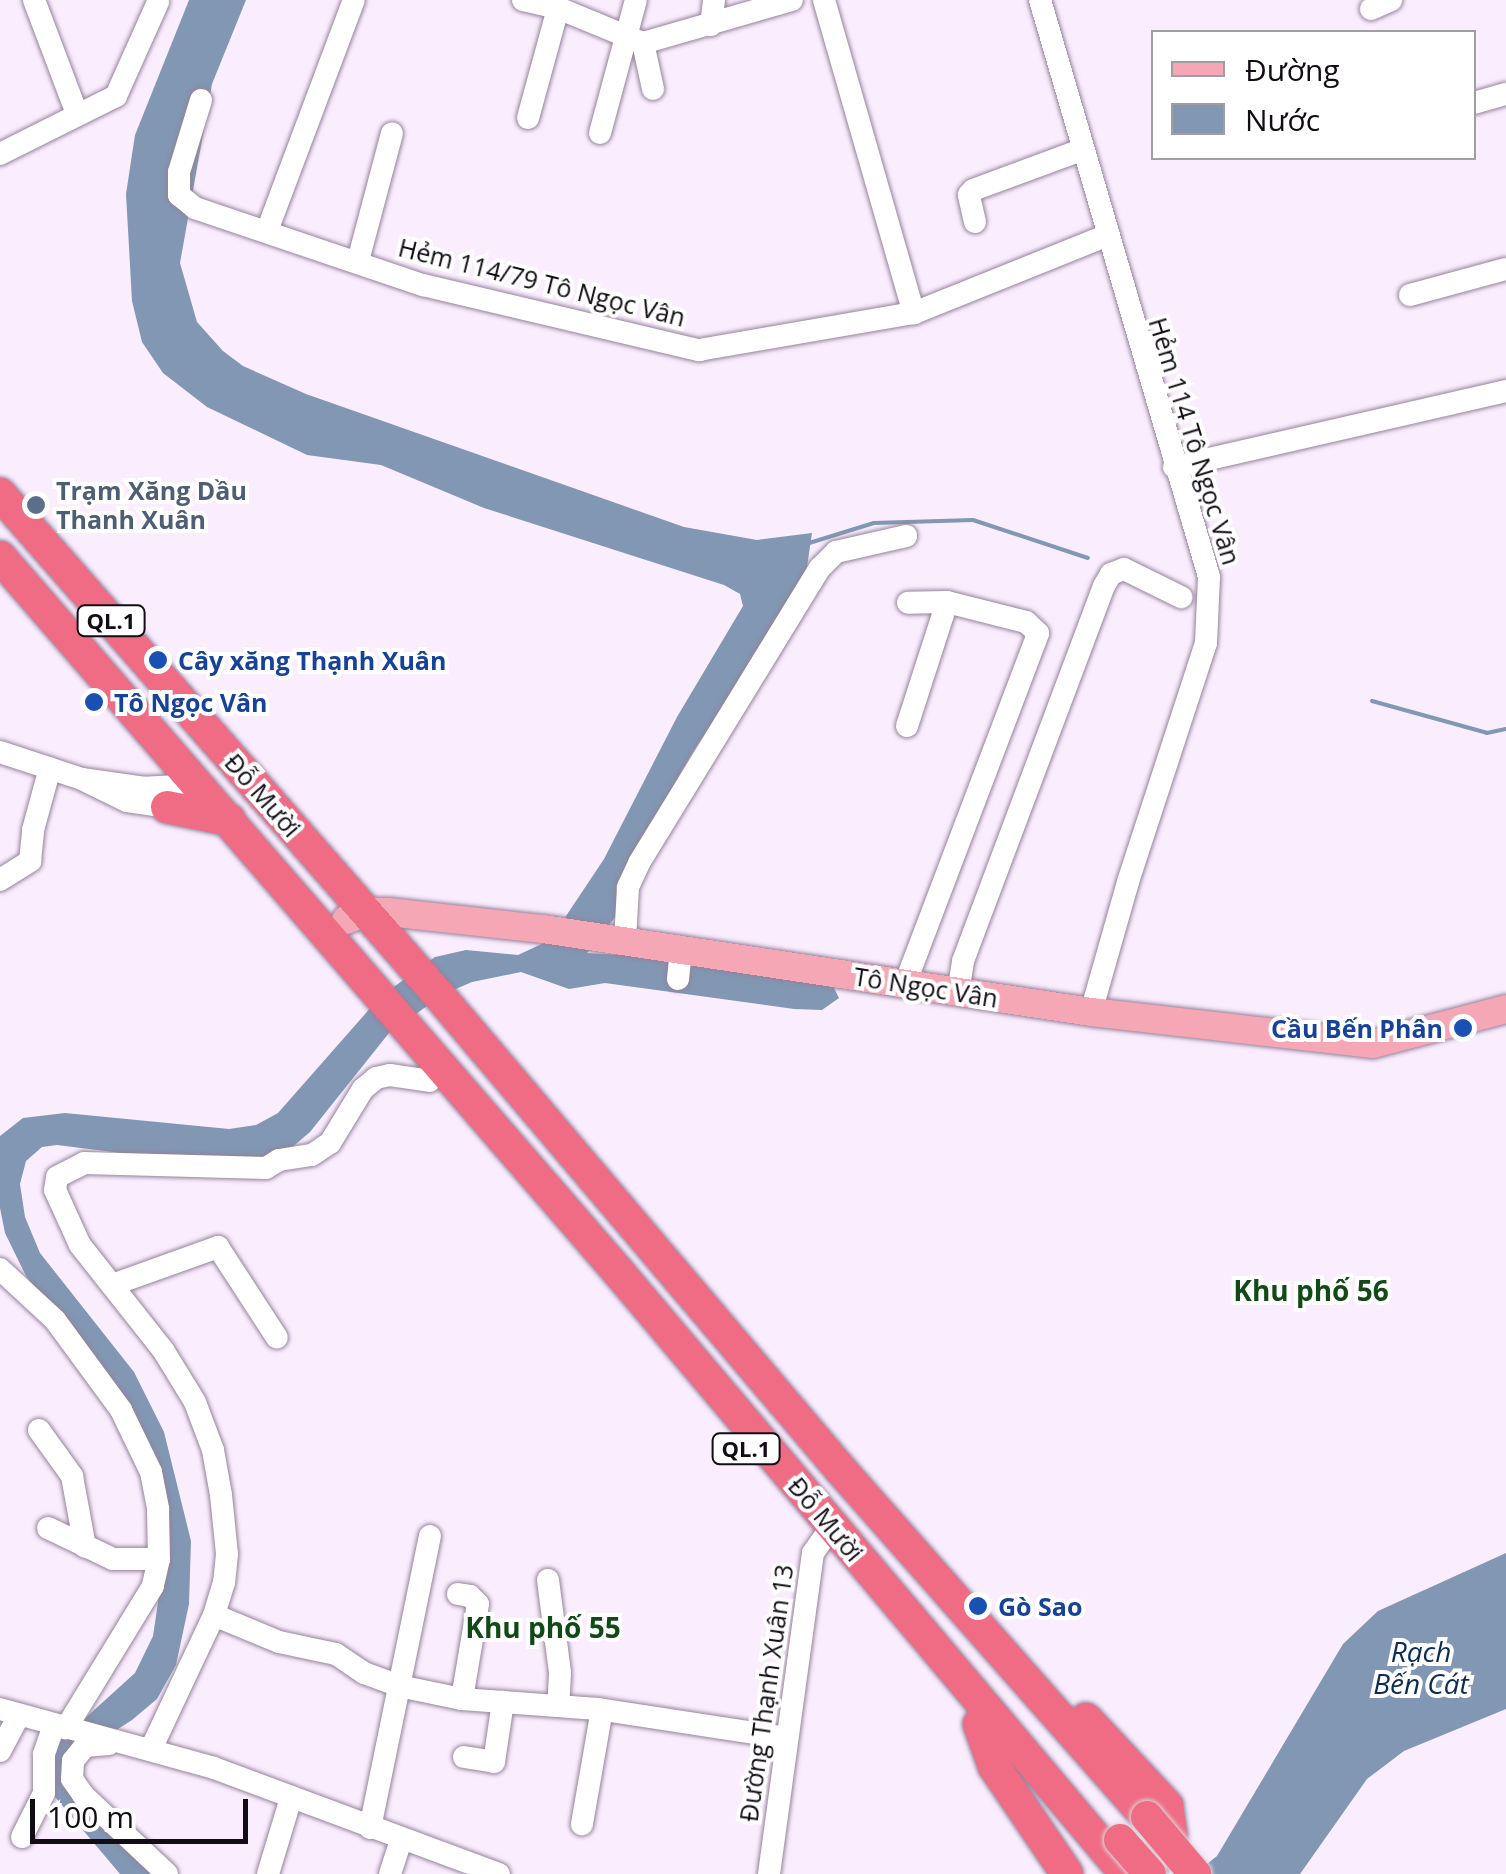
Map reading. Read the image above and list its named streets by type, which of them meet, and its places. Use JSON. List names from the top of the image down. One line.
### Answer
{"streets":{"highway":["QL.1","Đỗ Mười"],"main road":["Tô Ngọc Vân"],"street":["Hẻm 114/79 Tô Ngọc Vân","Hẻm 114 Tô Ngọc Vân","Đường Thạnh Xuân 13"]},"crossings":[["Hẻm 114/79 Tô Ngọc Vân","Hẻm 114 Tô Ngọc Vân"],["Hẻm 114 Tô Ngọc Vân","Tô Ngọc Vân"],["QL.1","Đỗ Mười"],["Đỗ Mười","Tô Ngọc Vân"],["Đỗ Mười","Đường Thạnh Xuân 13"]],"districts":["Khu phố 56","Khu phố 55"],"water":["Rạch Bến Cát"],"places":["Trạm Xăng Dầu Thanh Xuân","Cây xăng Thạnh Xuân","Tô Ngọc Vân","Cầu Bến Phân","Gò Sao"],"legend":["Đường","Nước"],"scale_bar":"100 m"}
